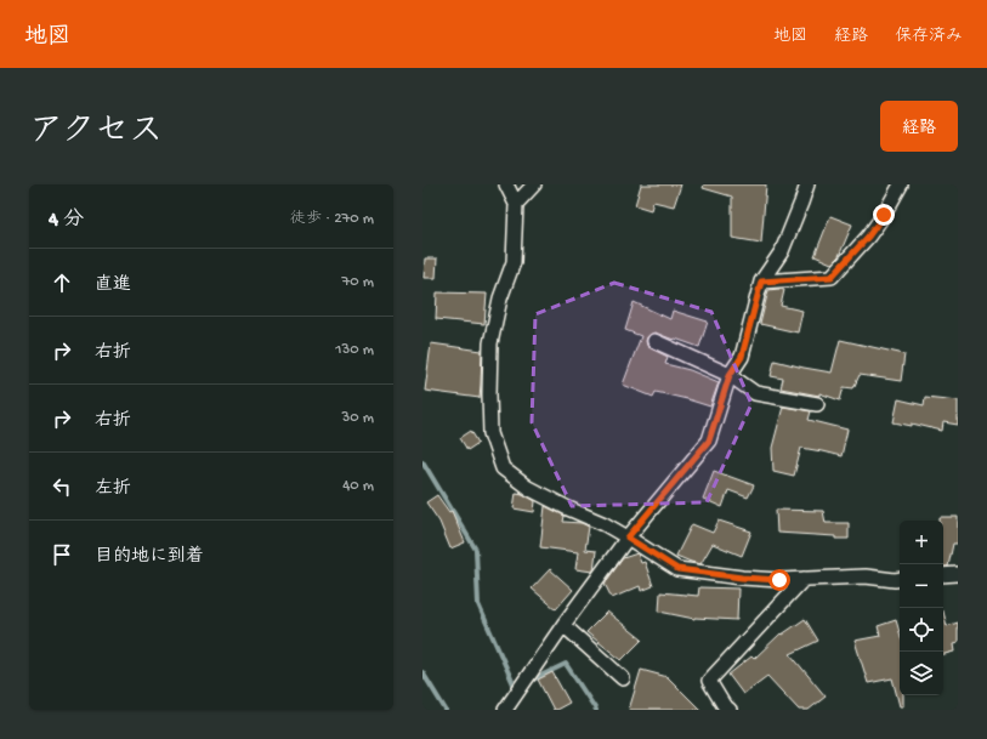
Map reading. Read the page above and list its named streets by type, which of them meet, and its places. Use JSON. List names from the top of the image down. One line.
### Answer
{"page":{"header":"地図","nav":["地図","経路","保存済み"],"title":"アクセス","buttons":"経路","heading":["4 分","徒歩 · 270 m"],"list":[["直進","70 m"],["右折","130 m"],["右折","30 m"],["左折","40 m"],"目的地に到着"],"map_buttons":["+","−"]}}
